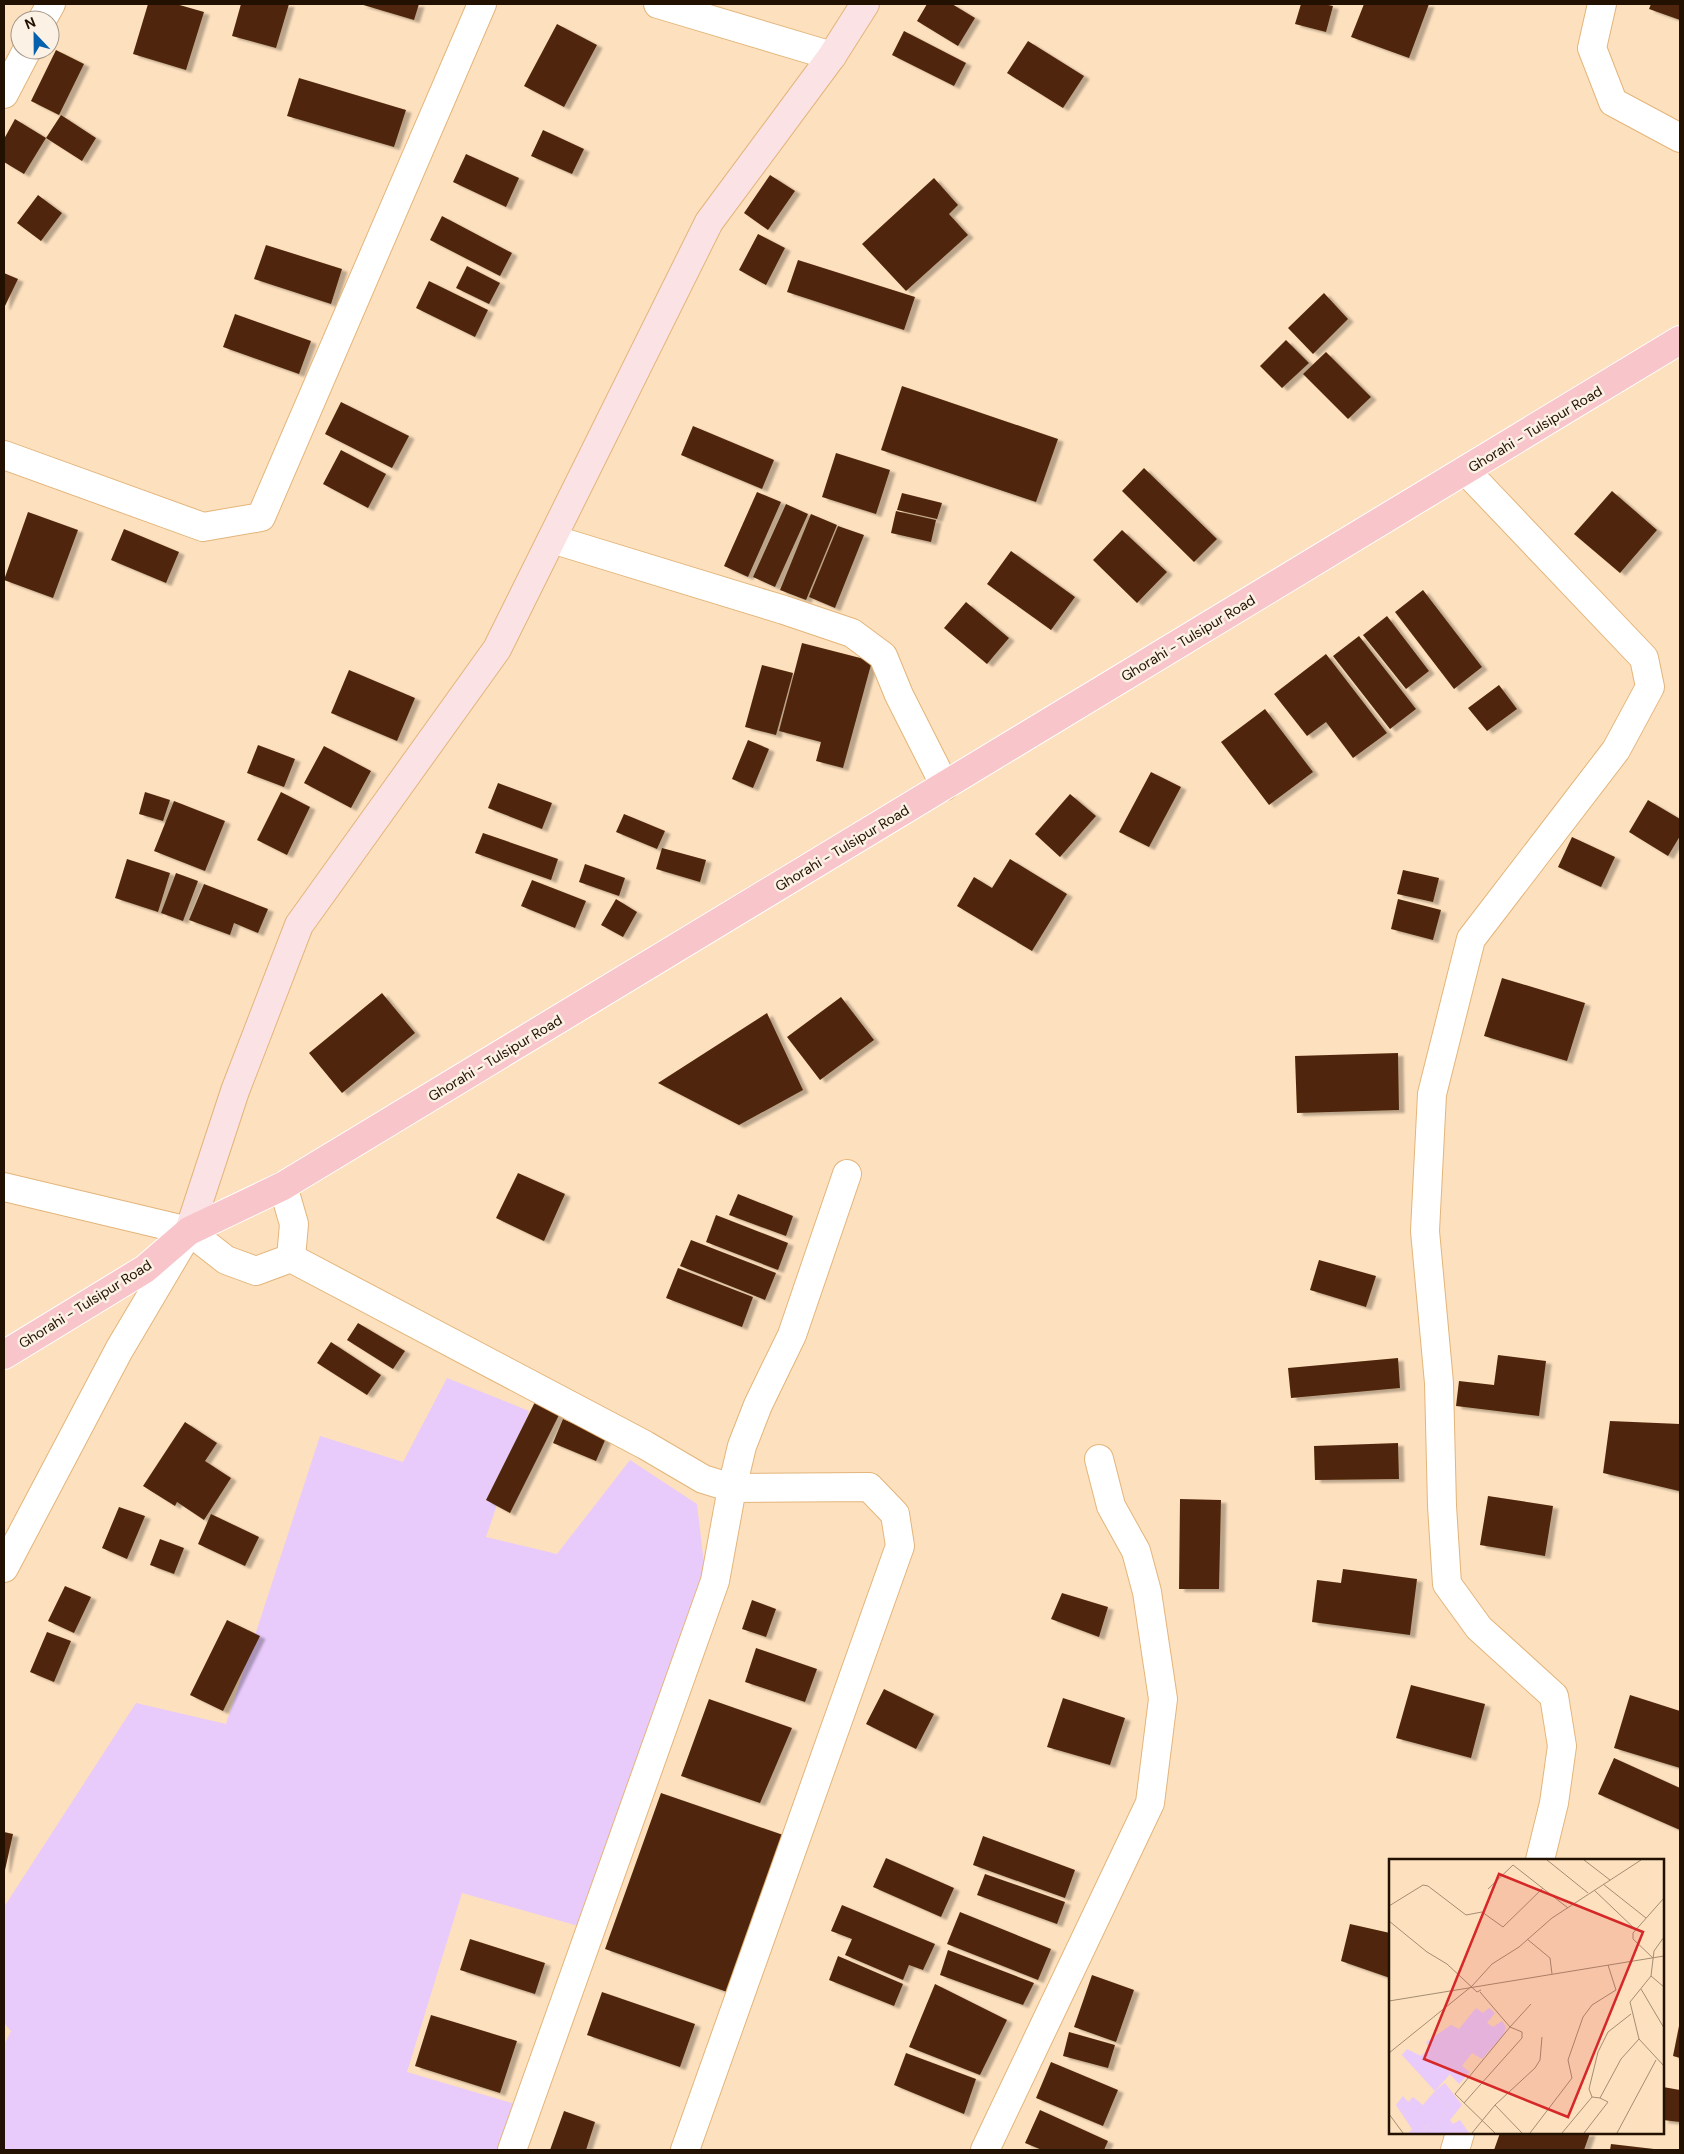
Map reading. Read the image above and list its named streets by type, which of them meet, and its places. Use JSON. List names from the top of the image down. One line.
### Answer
{"streets":{"main road":["Ghorahi - Tulsipur Road"]},"north":"top"}
